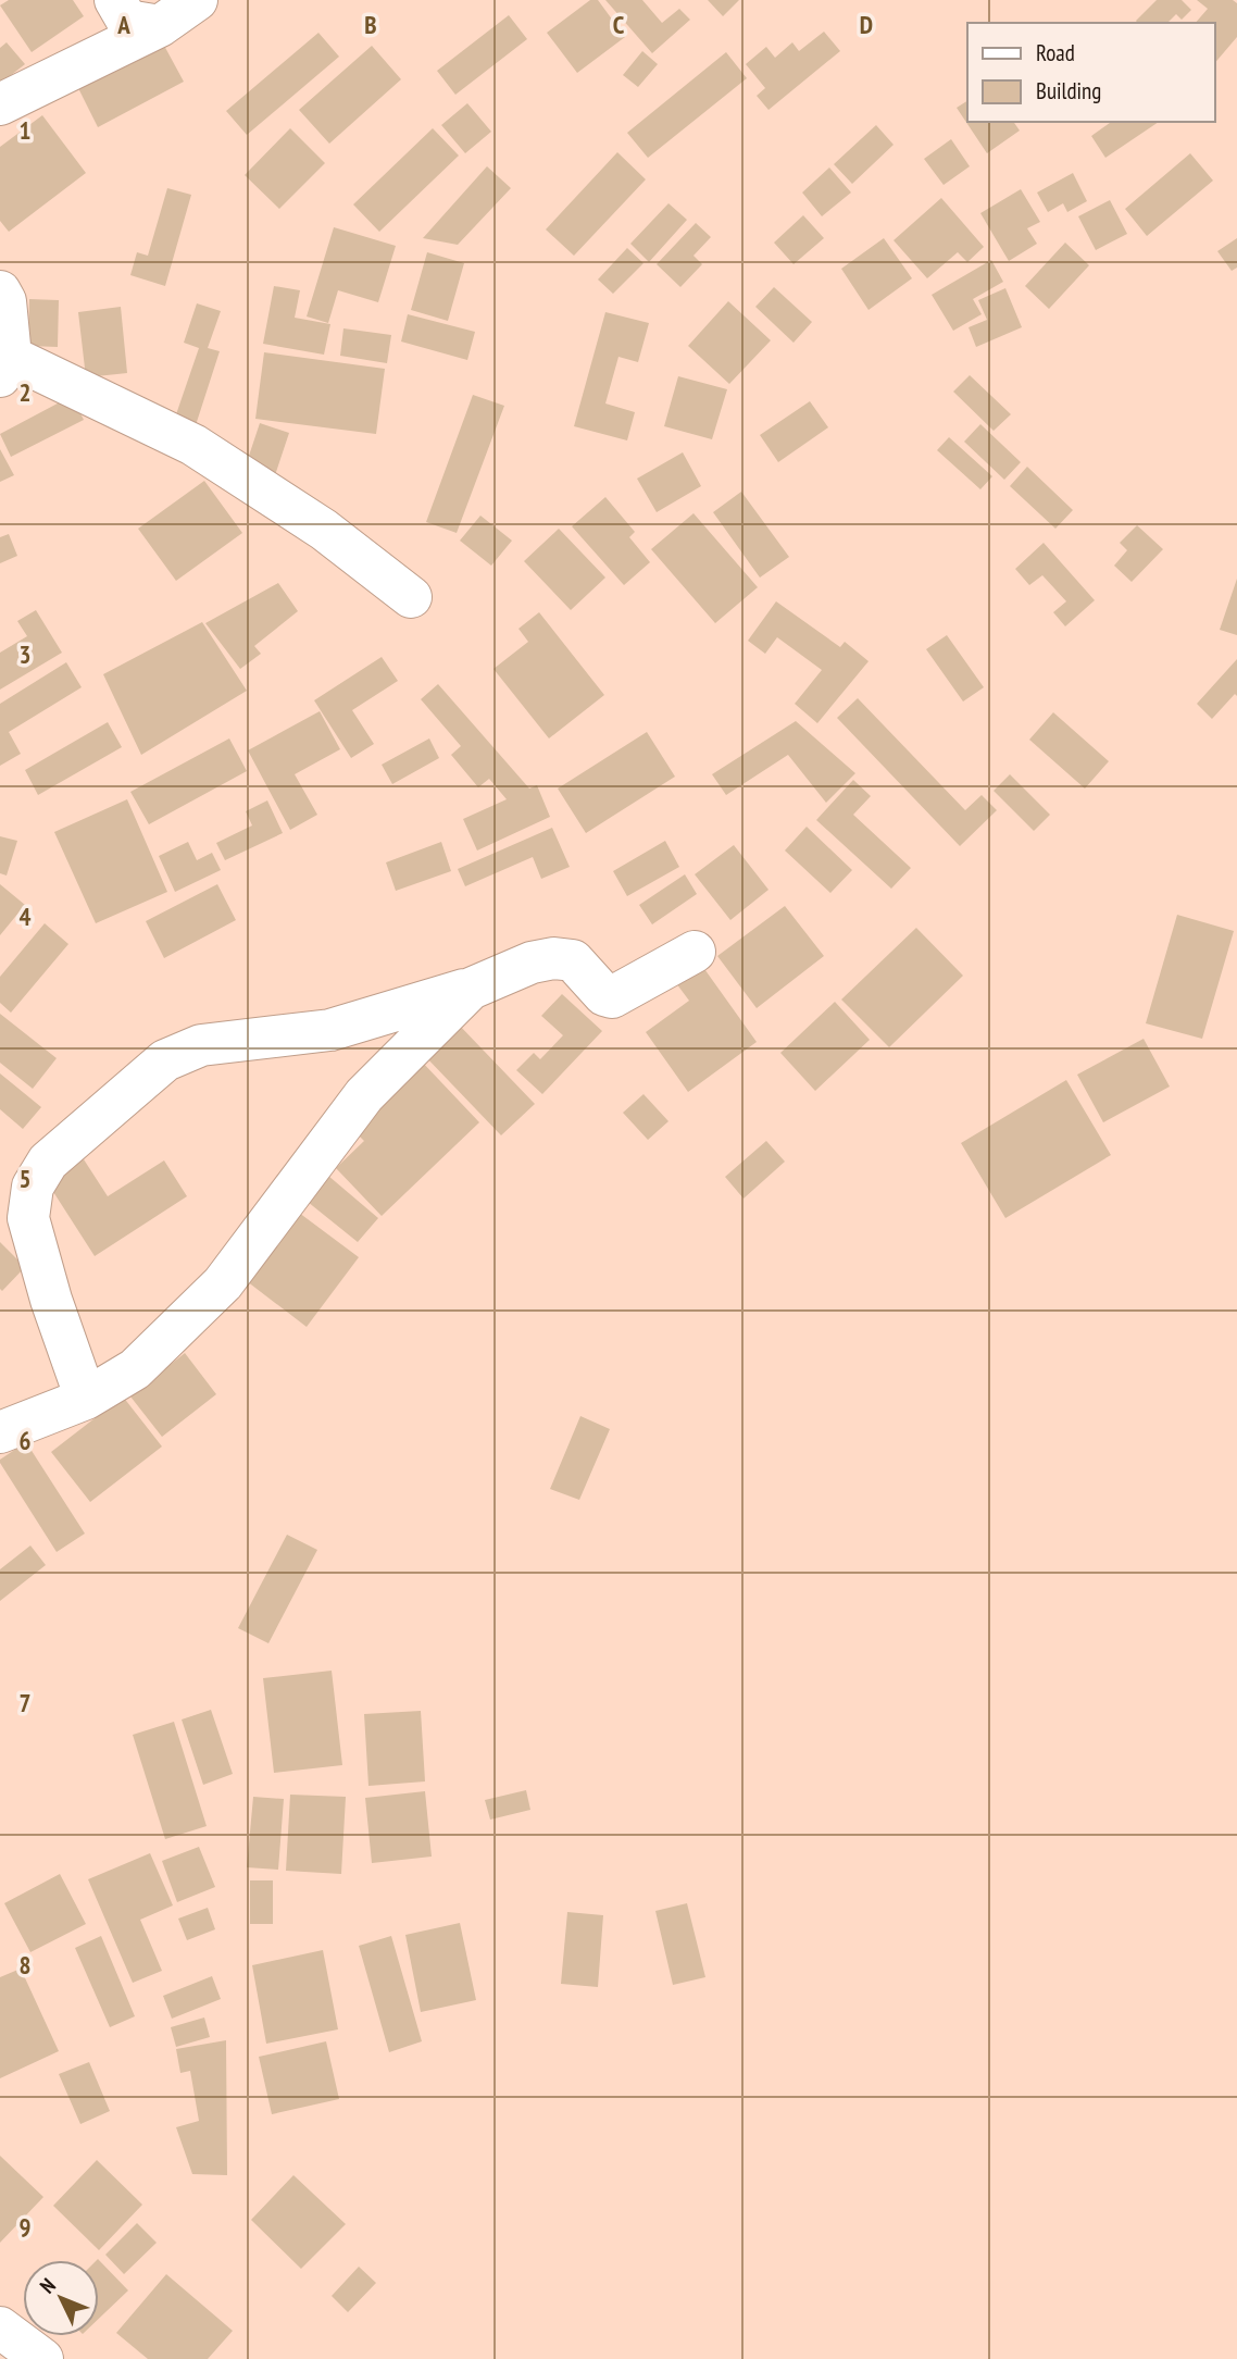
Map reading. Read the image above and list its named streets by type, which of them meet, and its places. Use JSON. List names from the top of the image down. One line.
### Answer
{"legend":["Road","Building"],"north":"top left","grid":{"columns":["A","B","C","D"],"rows":["1","2","3","4","5","6","7","8","9"]}}
